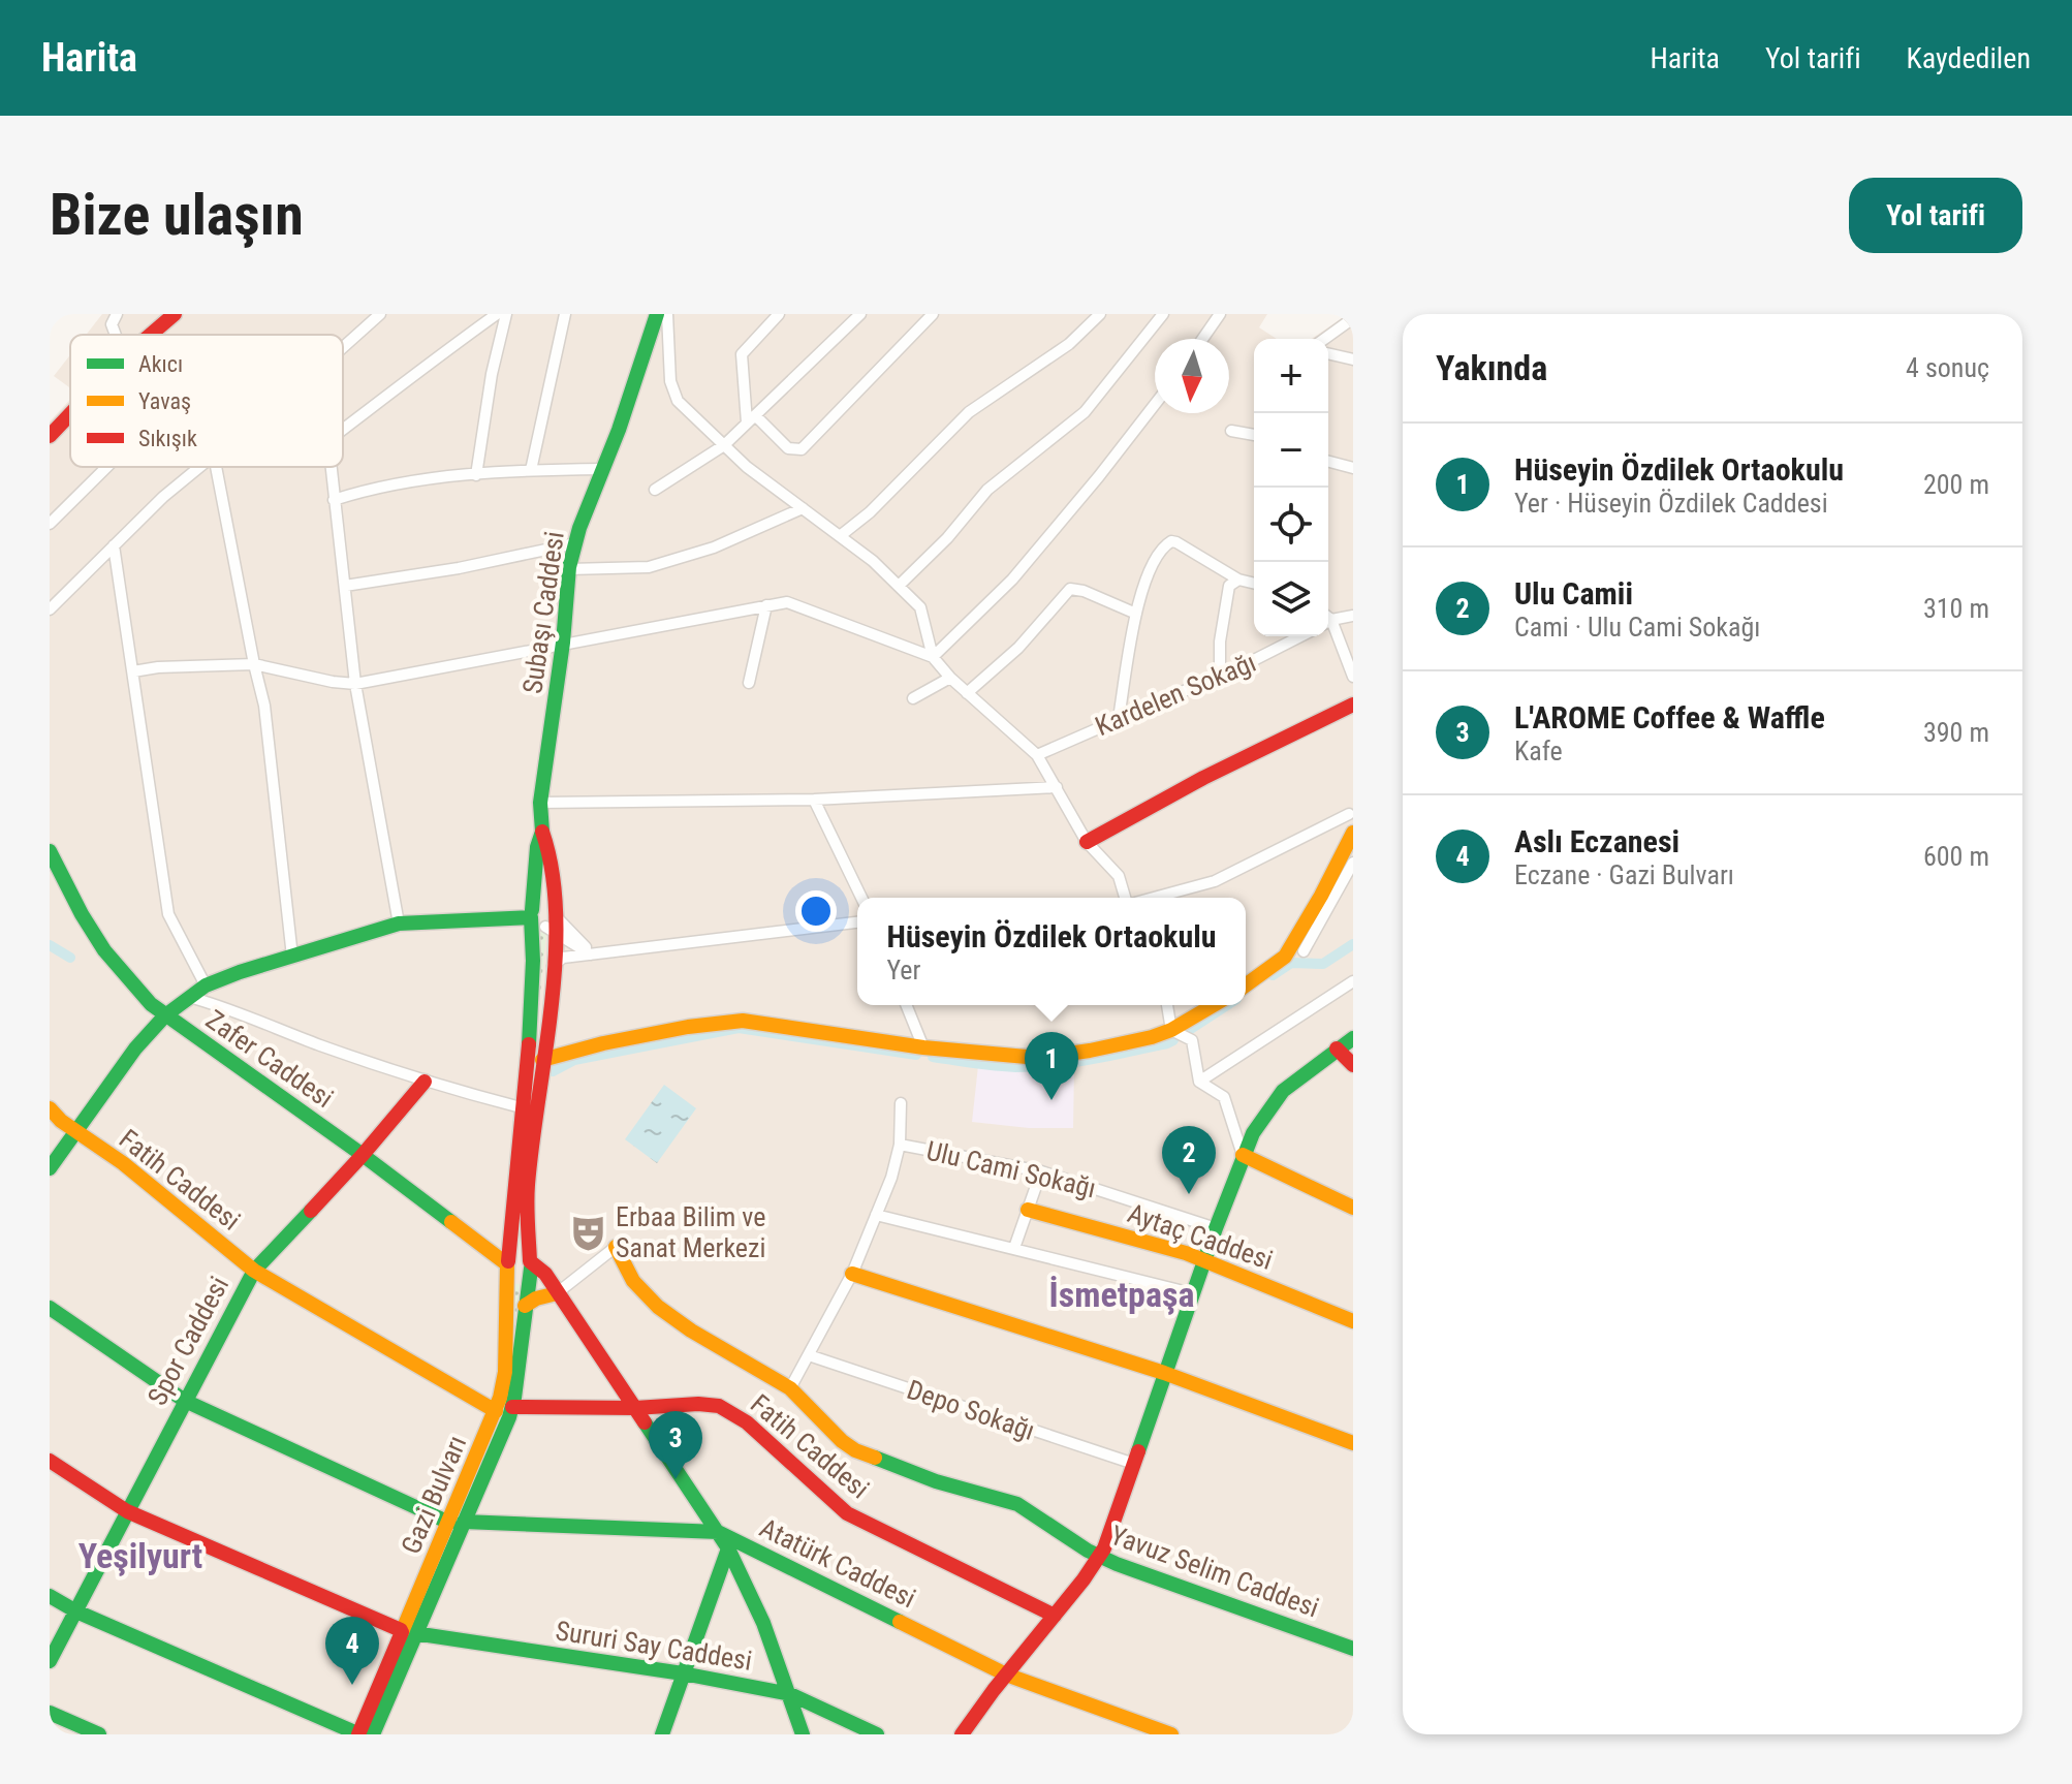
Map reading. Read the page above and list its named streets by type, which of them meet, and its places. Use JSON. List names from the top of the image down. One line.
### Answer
{"streets":{"street":["Subaşı Caddesi","Kardelen Sokağı","Zafer Caddesi","Ulu Cami Sokağı","Fatih Caddesi","Aytaç Caddesi","Spor Caddesi","Depo Sokağı","Gazi Bulvarı","Atatürk Caddesi","Yavuz Selim Caddesi","Sururi Say Caddesi"]},"crossings":[["Subaşı Caddesi","Gazi Bulvarı"],["Zafer Caddesi","Fatih Caddesi"],["Zafer Caddesi","Spor Caddesi"],["Zafer Caddesi","Gazi Bulvarı"],["Zafer Caddesi","Atatürk Caddesi"],["Zafer Caddesi","Sururi Say Caddesi"],["Fatih Caddesi","Spor Caddesi"],["Fatih Caddesi","Gazi Bulvarı"],["Spor Caddesi","Atatürk Caddesi"],["Spor Caddesi","Sururi Say Caddesi"],["Gazi Bulvarı","Atatürk Caddesi"],["Gazi Bulvarı","Sururi Say Caddesi"]],"districts":["İsmetpaşa","Yeşilyurt"],"places":{"theatre":["Erbaa Bilim ve Sanat Merkezi"]},"legend":["Akıcı","Yavaş","Sıkışık"],"north":"bottom","page":{"header":"Harita","nav":["Harita","Yol tarifi","Kaydedilen"],"buttons":"Yol tarifi","title":"Bize ulaşın","heading":["Yakında","4 sonuç"],"map_buttons":["+","−"],"list":[{"mark":"1","name":"Hüseyin Özdilek Ortaokulu","note":"Yer · Hüseyin Özdilek Caddesi","value":"200 m"},{"mark":"2","name":"Ulu Camii","note":"Cami · Ulu Cami Sokağı","value":"310 m"},{"mark":"3","name":"L'AROME Coffee & Waffle","note":"Kafe","value":"390 m"},{"mark":"4","name":"Aslı Eczanesi","note":"Eczane · Gazi Bulvarı","value":"600 m"}],"popup":["Hüseyin Özdilek Ortaokulu","Yer"],"pins":["1","2","3","4"]}}
